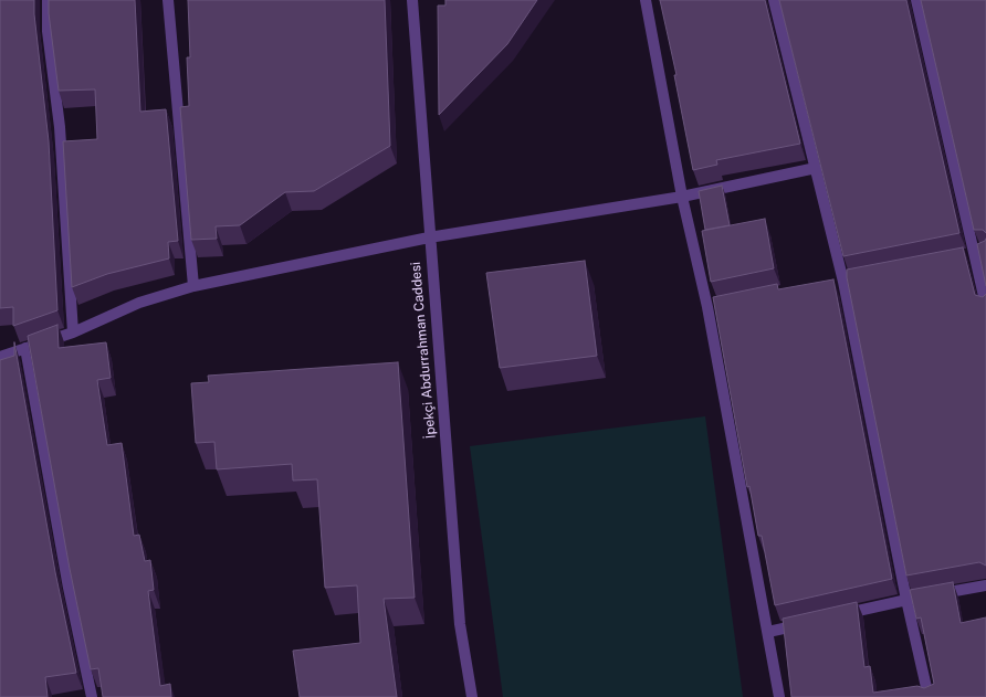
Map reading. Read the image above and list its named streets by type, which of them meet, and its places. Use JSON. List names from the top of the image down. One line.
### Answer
{"streets":{"street":["İpekçi Abdurrahman Caddesi"]}}
